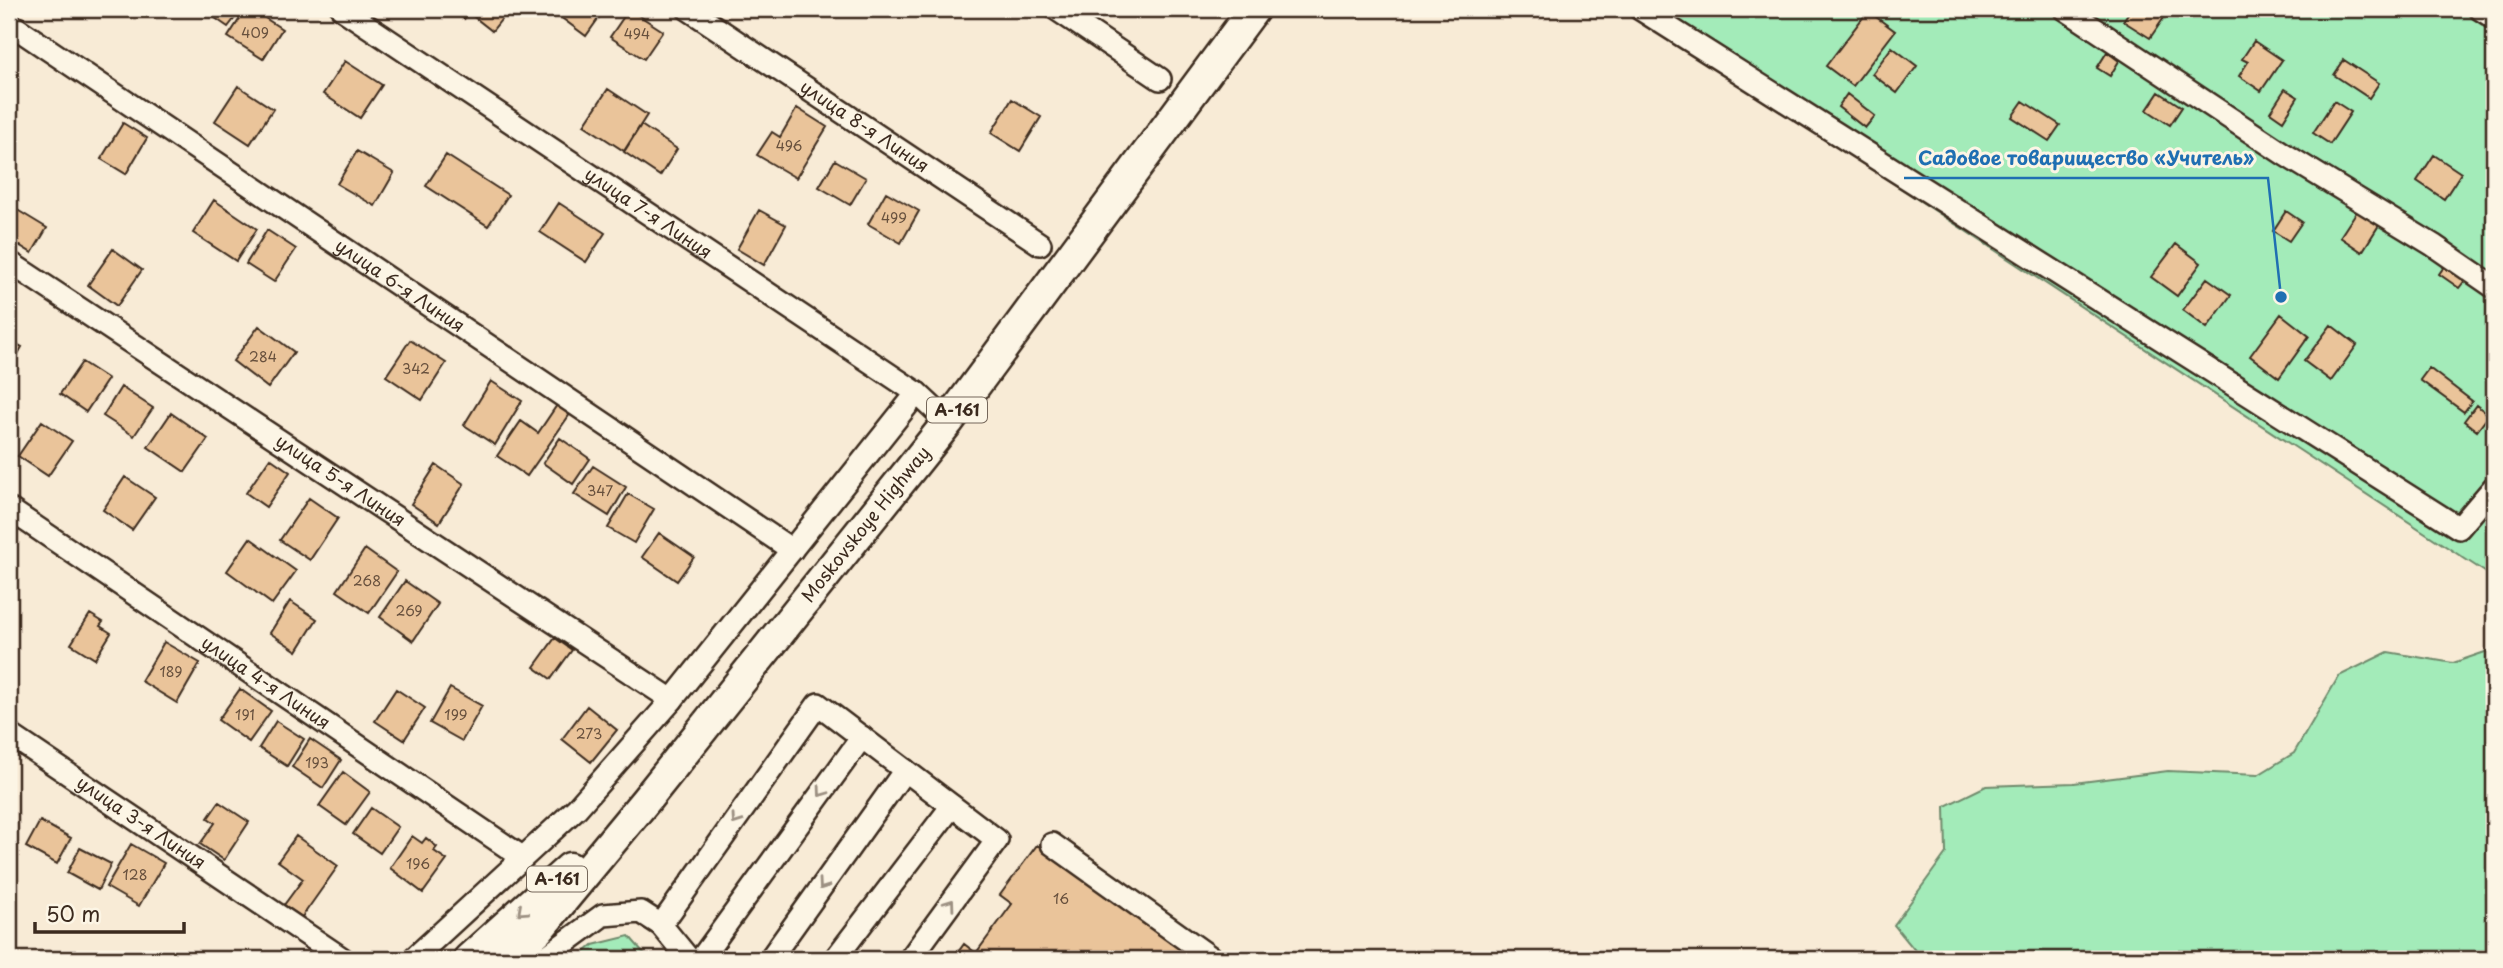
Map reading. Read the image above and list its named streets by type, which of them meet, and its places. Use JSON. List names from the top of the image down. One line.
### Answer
{"streets":{"highway":["А-161","Moskovskoye Highway"],"street":["улица 8-я Линия","улица 7-я Линия","улица 6-я Линия","улица 5-я Линия","улица 4-я Линия","улица 3-я Линия"]},"crossings":[["улица 7-я Линия","Moskovskoye Highway"],["А-161","Moskovskoye Highway"]],"places":["Садовое товарищество «Учитель»"],"house_numbers":["409","494","496","499","284","342","347","268","269","189","191","199","273","193","196","128","16"],"scale_bar":"50 m"}
